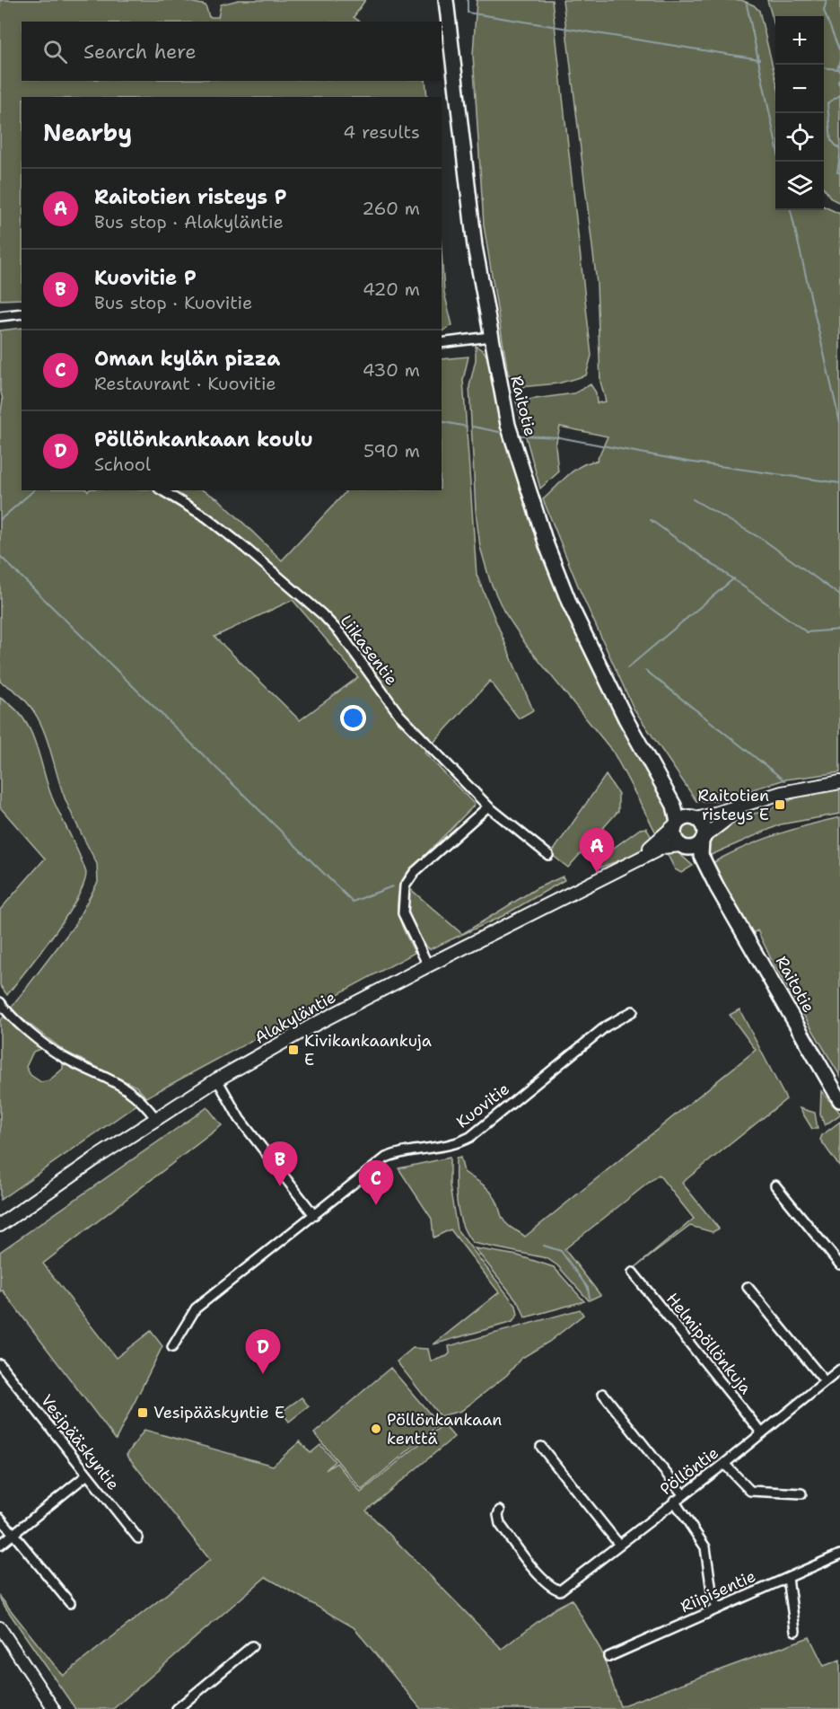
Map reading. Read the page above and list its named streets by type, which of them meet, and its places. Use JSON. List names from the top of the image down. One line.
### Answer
{"streets":{"main road":["Raitotie","Alakyläntie"],"street":["Liikasentie","Kuovitie","Helmipöllönkuja","Vesipääskyntie","Pöllöntie","Riipisentie"]},"crossings":[["Raitotie","Alakyläntie"],["Helmipöllönkuja","Pöllöntie"]],"places":{"transit":["Raitotien risteys E","Kivikankaankuja E","Vesipääskyntie E"],"other":["Pöllönkankaan kenttä"]},"page":{"map_buttons":["+","−"],"search":"Search here","heading":["Nearby","4 results"],"list":[{"mark":"A","name":"Raitotien risteys P","note":"Bus stop · Alakyläntie","value":"260 m"},{"mark":"B","name":"Kuovitie P","note":"Bus stop · Kuovitie","value":"420 m"},{"mark":"C","name":"Oman kylän pizza","note":"Restaurant · Kuovitie","value":"430 m"},{"mark":"D","name":"Pöllönkankaan koulu","note":"School","value":"590 m"}],"pins":["A","B","C","D"]}}
